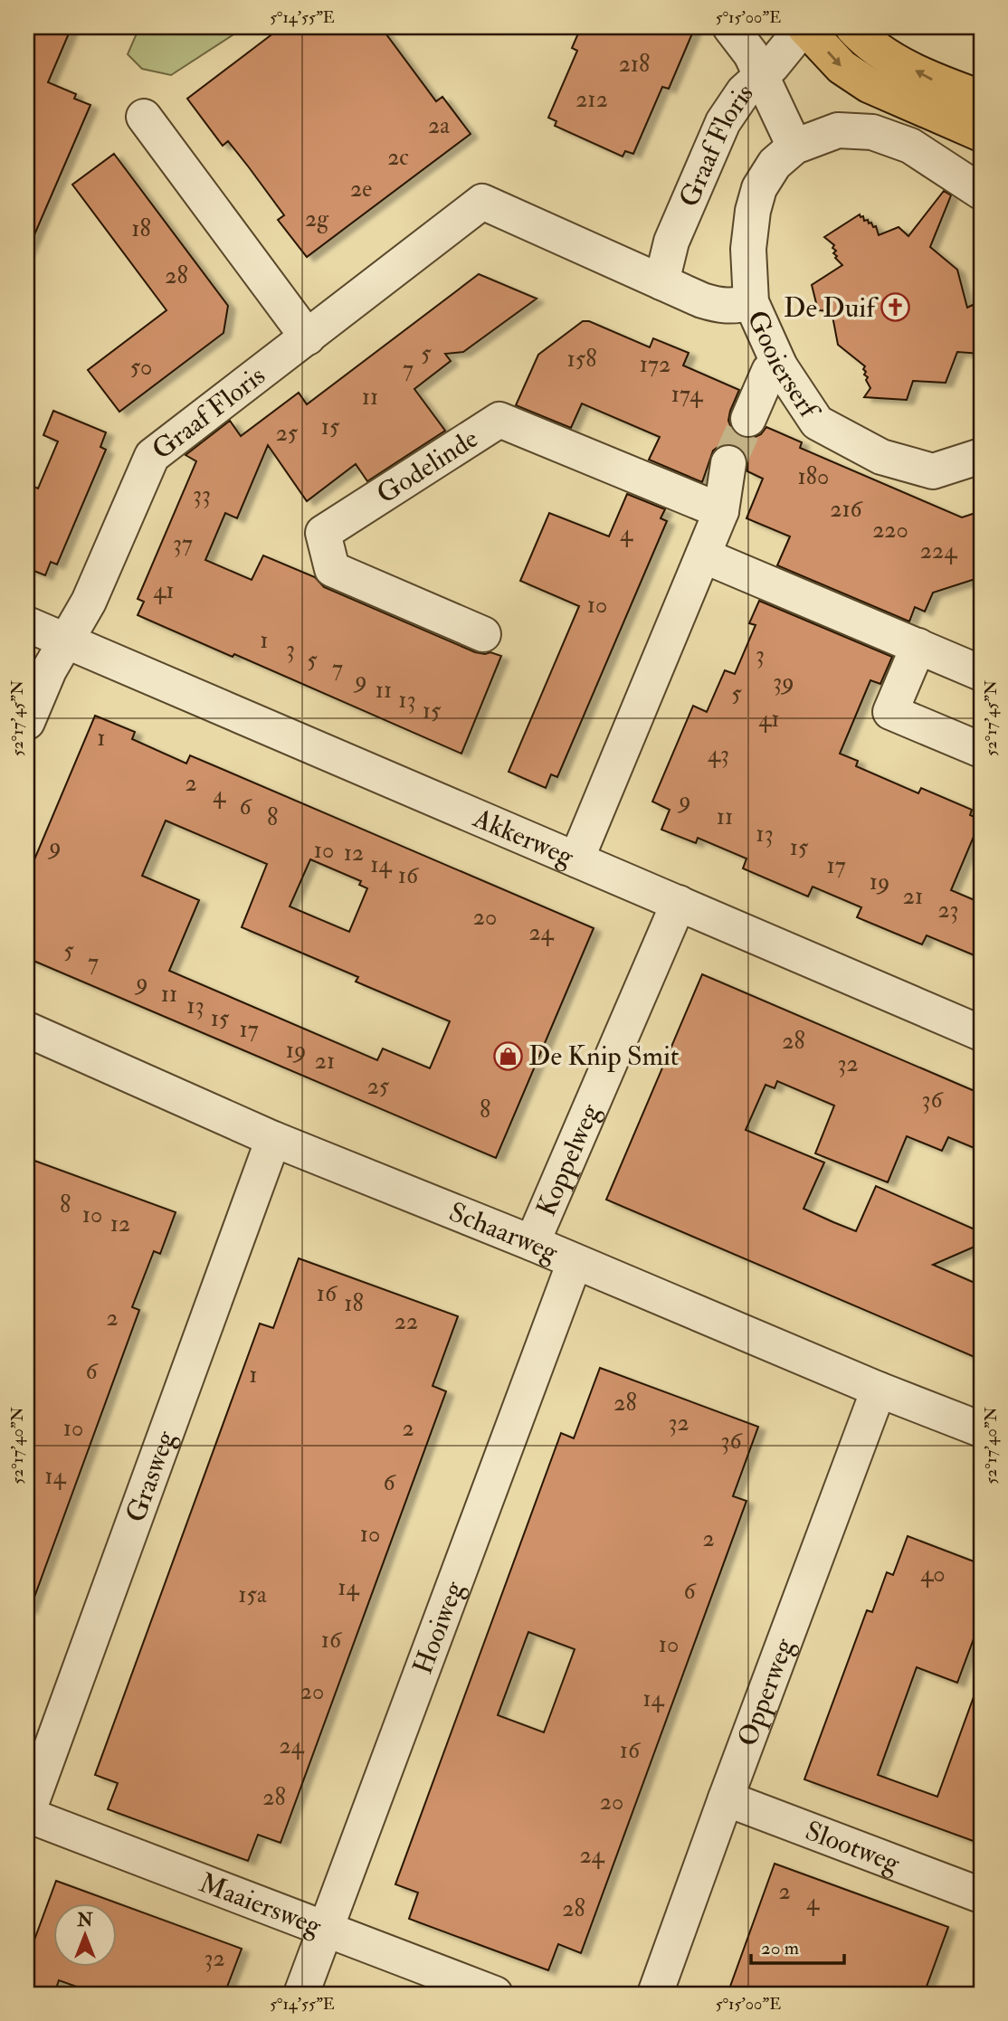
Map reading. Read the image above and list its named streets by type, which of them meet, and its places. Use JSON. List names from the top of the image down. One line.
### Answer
{"streets":{"street":["Graaf Floris","Gooierserf","Godelinde","Akkerweg","Koppelweg","Schaarweg","Grasweg","Hooiweg","Opperweg","Slootweg","Maaiersweg"]},"crossings":[["Graaf Floris","Gooierserf"],["Graaf Floris","Akkerweg"],["Akkerweg","Koppelweg"],["Koppelweg","Schaarweg"],["Schaarweg","Grasweg"],["Schaarweg","Hooiweg"],["Schaarweg","Opperweg"],["Grasweg","Maaiersweg"],["Hooiweg","Maaiersweg"],["Opperweg","Slootweg"]],"places":{"church":["De Duif"],"shop":["De Knip Smit"]},"house_numbers":["218","212","2a","2c","2e","2g","18","28","5","158","172","50","7","174","11","15","25","180","33","216","220","4","37","224","41","10","1","3","3","5","7","9","39","11","5","13","15","41","1","43","2","4","9","6","11","8","13","9","15","10","12","14","17","16","19","21","23","20","24","5","7","9","11","13","15","17","28","19","21","32","25","36","8","8","10","12","16","18","2","22","6","1","28","32","10","2","36","14","6","10","2","40","14","6","15a","16","10","20","14","24","16","28","20","24","2","4","28","32"],"scale_bar":"20 m","north":"top","coordinates":["5°14'55\"E","5°15'00\"E","52°17'45\"N","52°17'40\"N"]}
